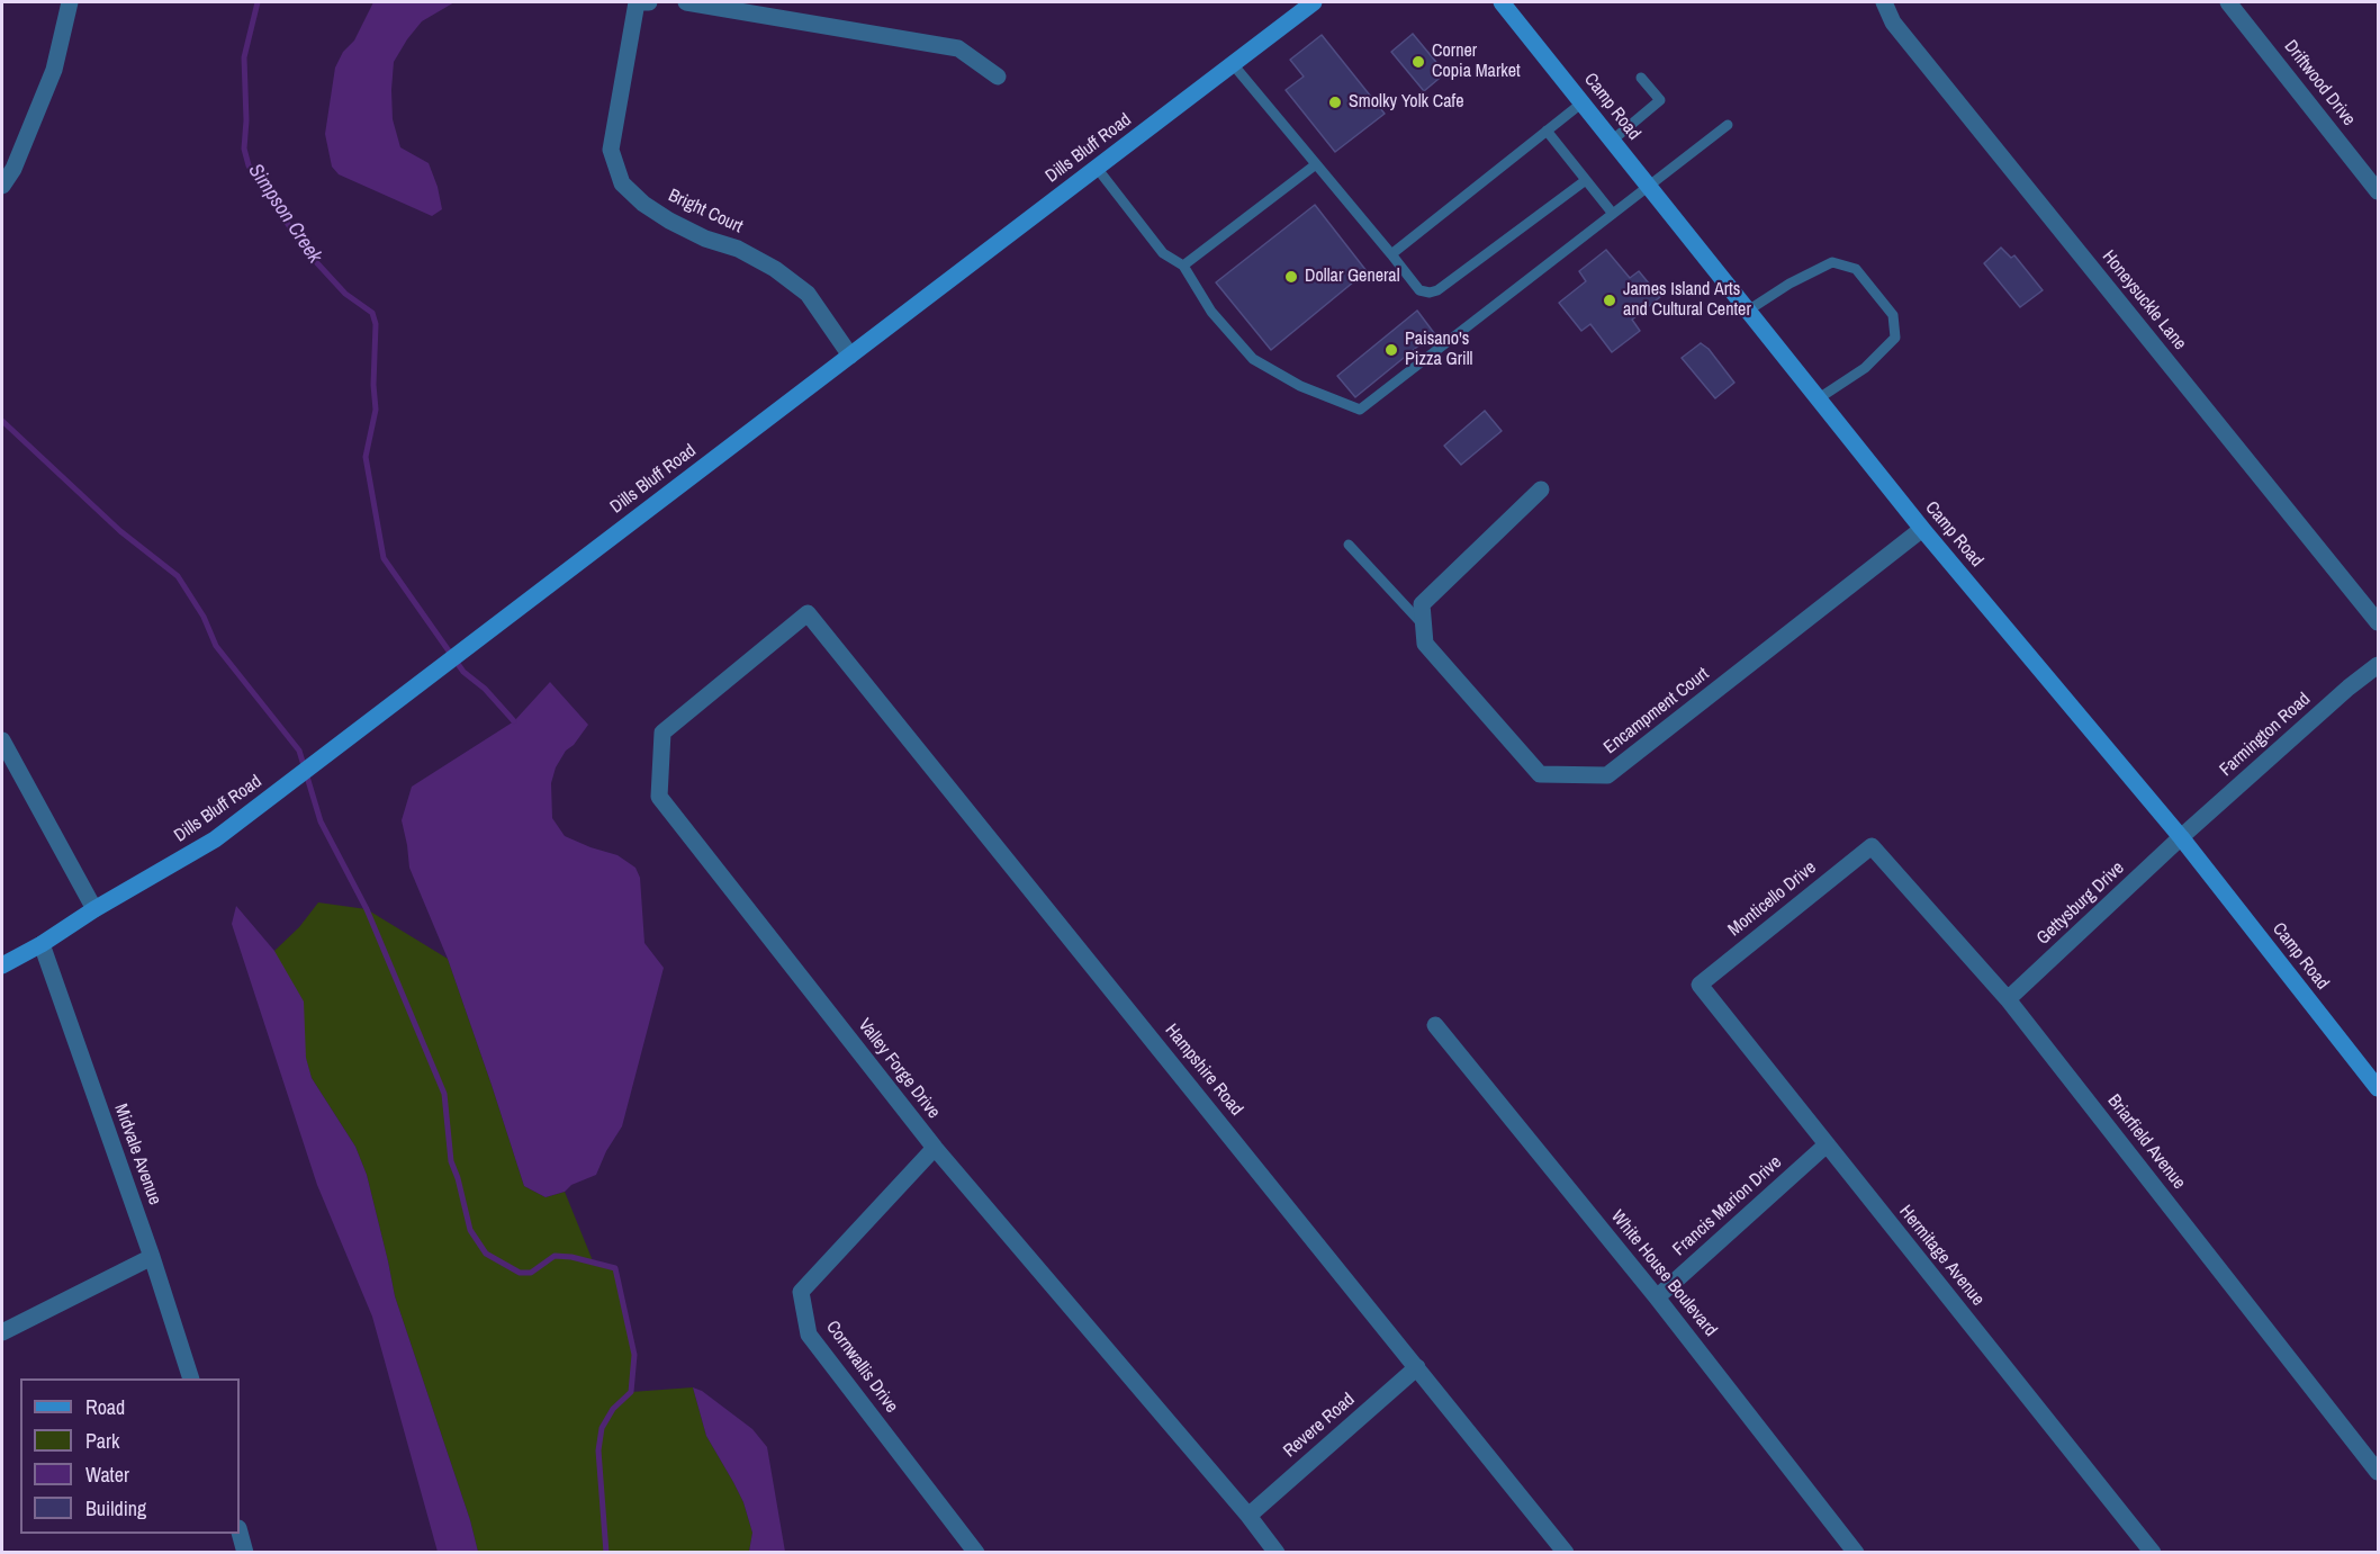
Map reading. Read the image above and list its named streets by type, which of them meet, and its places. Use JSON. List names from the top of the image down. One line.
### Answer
{"streets":{"street":["Driftwood Drive","Camp Road","Dills Bluff Road","Bright Court","Honeysuckle Lane","Encampment Court","Farmington Road","Monticello Drive","Gettysburg Drive","Valley Forge Drive","Hampshire Road","Briarfield Avenue","Midvale Avenue","Francis Marion Drive","Hermitage Avenue","White House Boulevard","Cornwallis Drive","Revere Road"]},"crossings":[["Camp Road","Encampment Court"],["Camp Road","Farmington Road"],["Camp Road","Gettysburg Drive"],["Dills Bluff Road","Bright Court"],["Dills Bluff Road","Midvale Avenue"],["Farmington Road","Gettysburg Drive"],["Monticello Drive","Briarfield Avenue"],["Monticello Drive","Hermitage Avenue"],["Gettysburg Drive","Briarfield Avenue"],["Valley Forge Drive","Hampshire Road"],["Valley Forge Drive","Cornwallis Drive"],["Valley Forge Drive","Revere Road"],["Hampshire Road","Revere Road"],["Francis Marion Drive","Hermitage Avenue"],["Francis Marion Drive","White House Boulevard"]],"water":["Simpson Creek"],"places":["Corner Copia Market","Smolky Yolk Cafe","Dollar General","James Island Arts and Cultural Center","Paisano's Pizza Grill"],"legend":["Road","Park","Water","Building"]}
